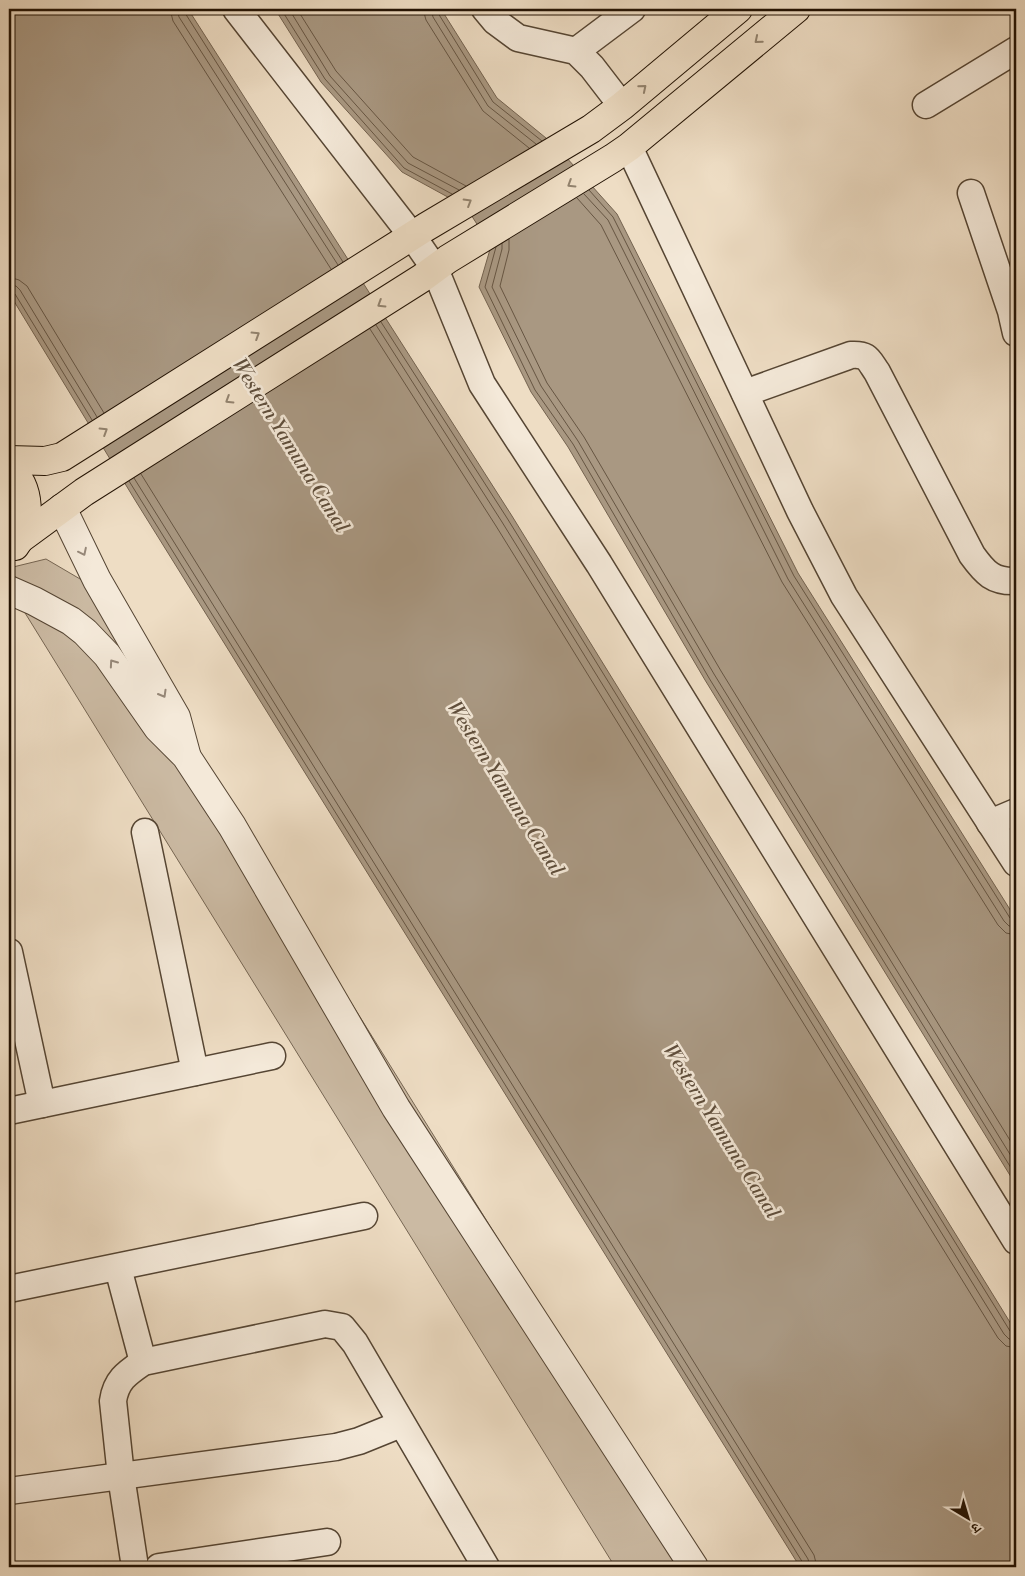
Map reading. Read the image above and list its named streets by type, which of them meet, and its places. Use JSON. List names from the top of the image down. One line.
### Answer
{"water":["Western Yamuna Canal"],"north":"bottom right"}
